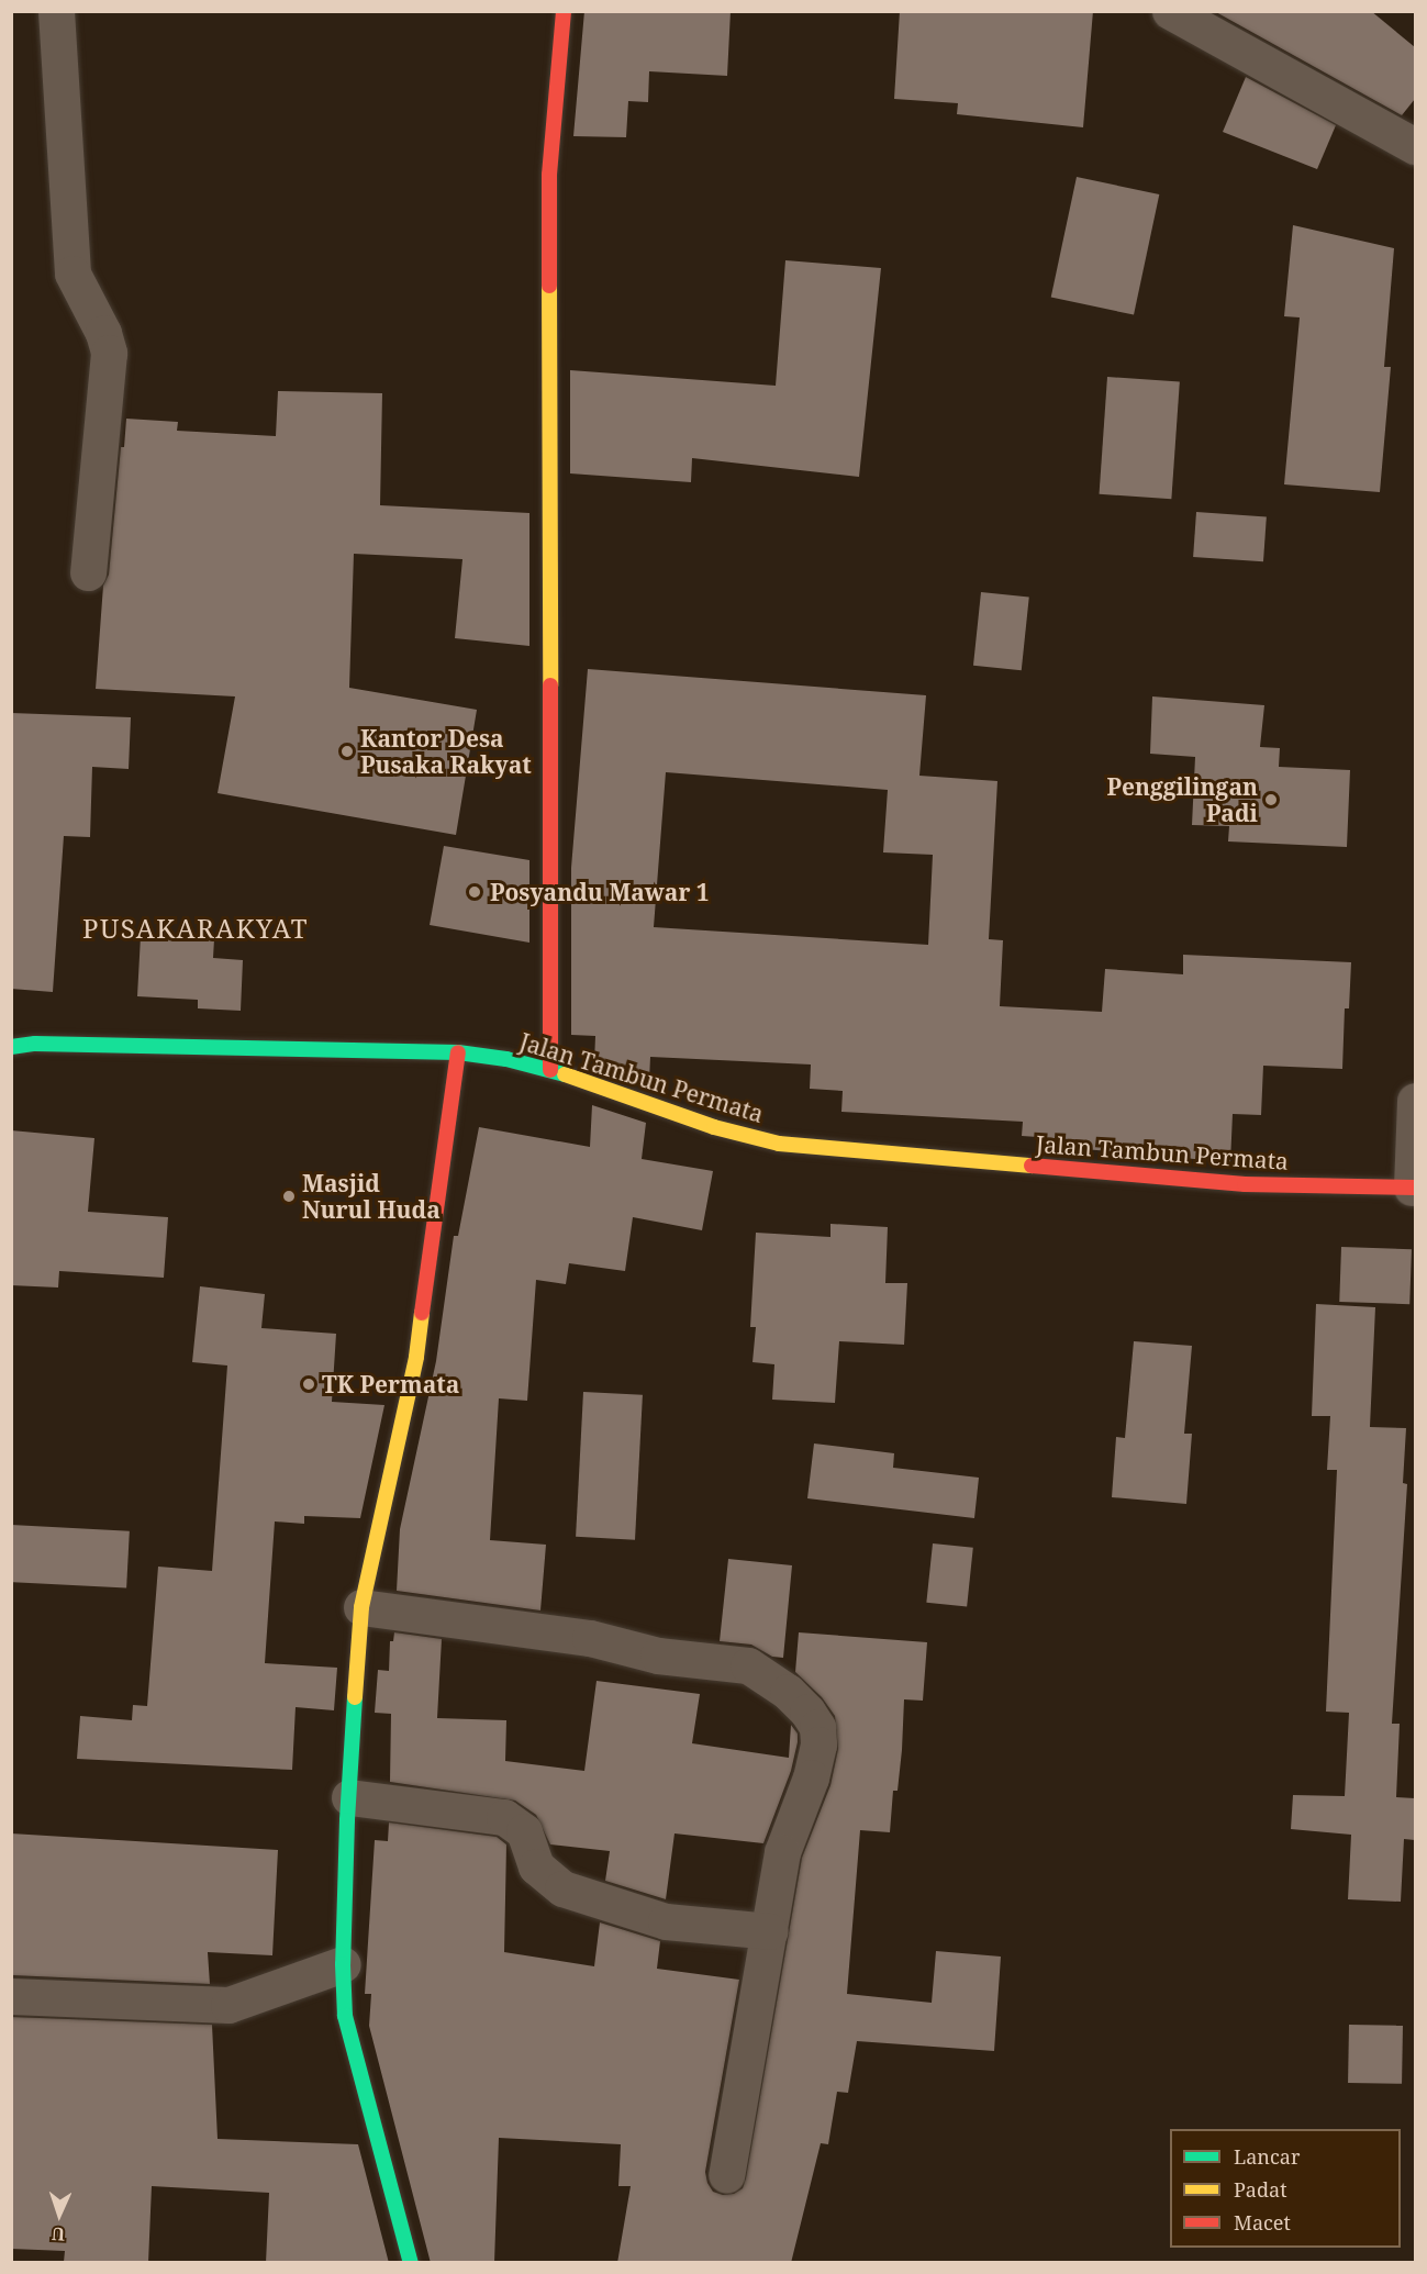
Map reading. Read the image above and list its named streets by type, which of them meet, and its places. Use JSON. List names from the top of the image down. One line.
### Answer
{"streets":{"street":["Jalan Tambun Permata"]},"districts":["PUSAKARAKYAT"],"places":["Kantor Desa Pusaka Rakyat","Penggilingan Padi","Posyandu Mawar 1","Masjid Nurul Huda","TK Permata"],"legend":["Lancar","Padat","Macet"],"north":"bottom"}
